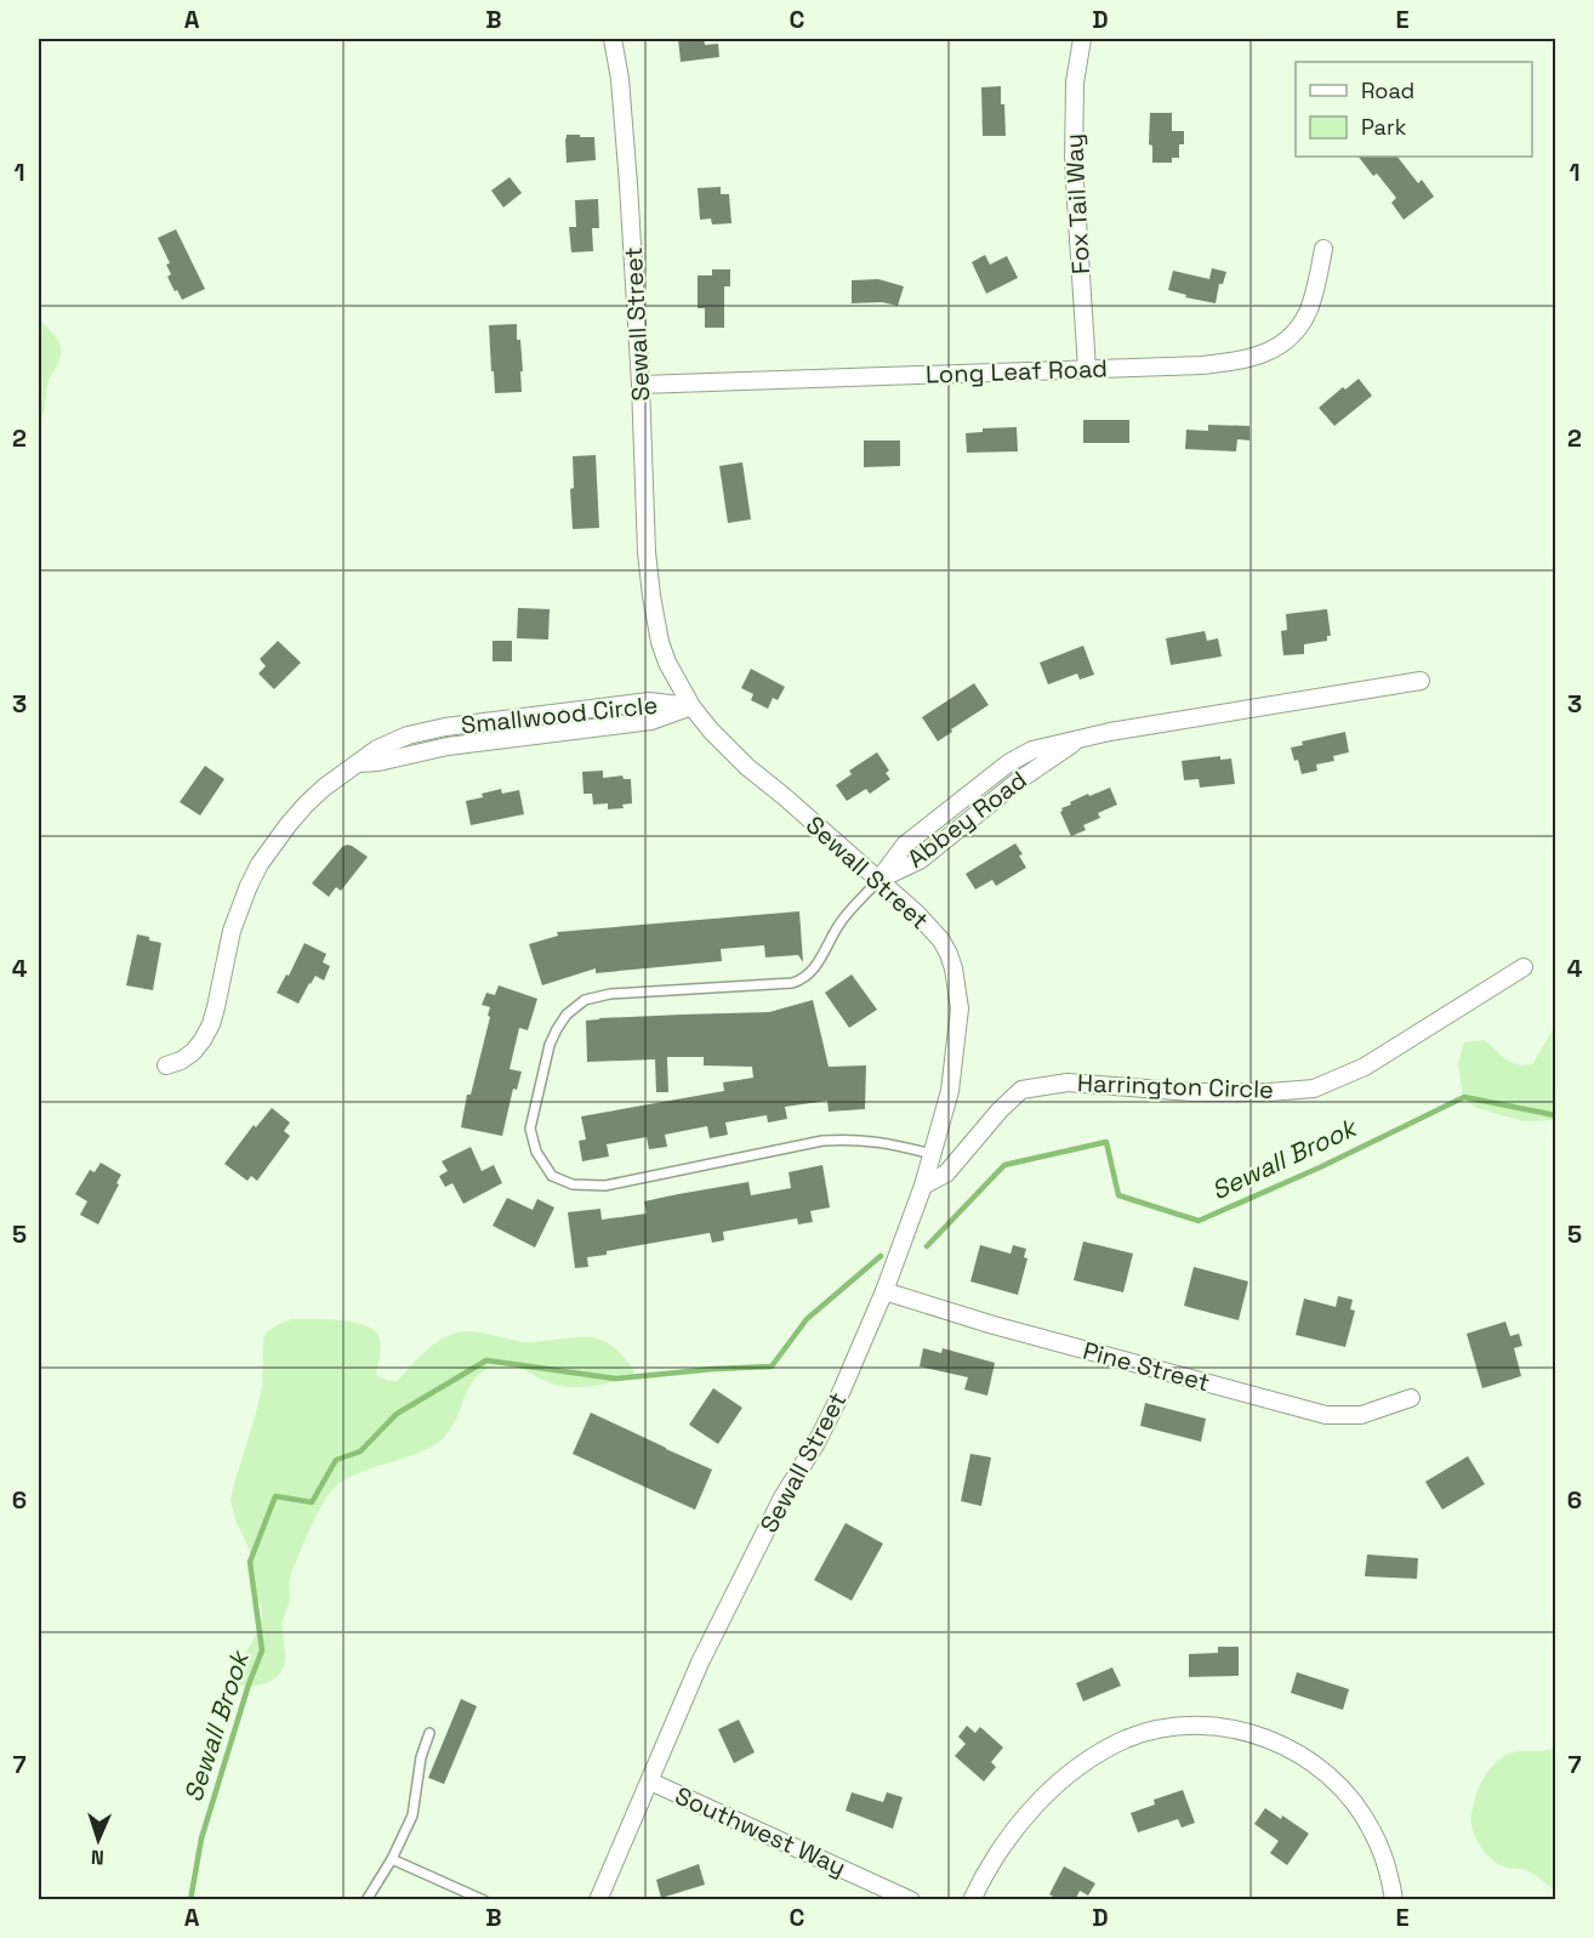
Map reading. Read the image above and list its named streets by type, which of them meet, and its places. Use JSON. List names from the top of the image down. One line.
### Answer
{"streets":{"street":["Fox Tail Way","Sewall Street","Long Leaf Road","Smallwood Circle","Abbey Road","Harrington Circle","Pine Street","Southwest Way"]},"crossings":[["Fox Tail Way","Long Leaf Road"],["Sewall Street","Long Leaf Road"],["Sewall Street","Smallwood Circle"],["Sewall Street","Abbey Road"],["Sewall Street","Harrington Circle"],["Sewall Street","Pine Street"],["Sewall Street","Southwest Way"]],"water":["Sewall Brook"],"legend":["Road","Park"],"north":"bottom","grid":{"columns":["A","B","C","D","E"],"rows":["1","2","3","4","5","6","7"]}}
